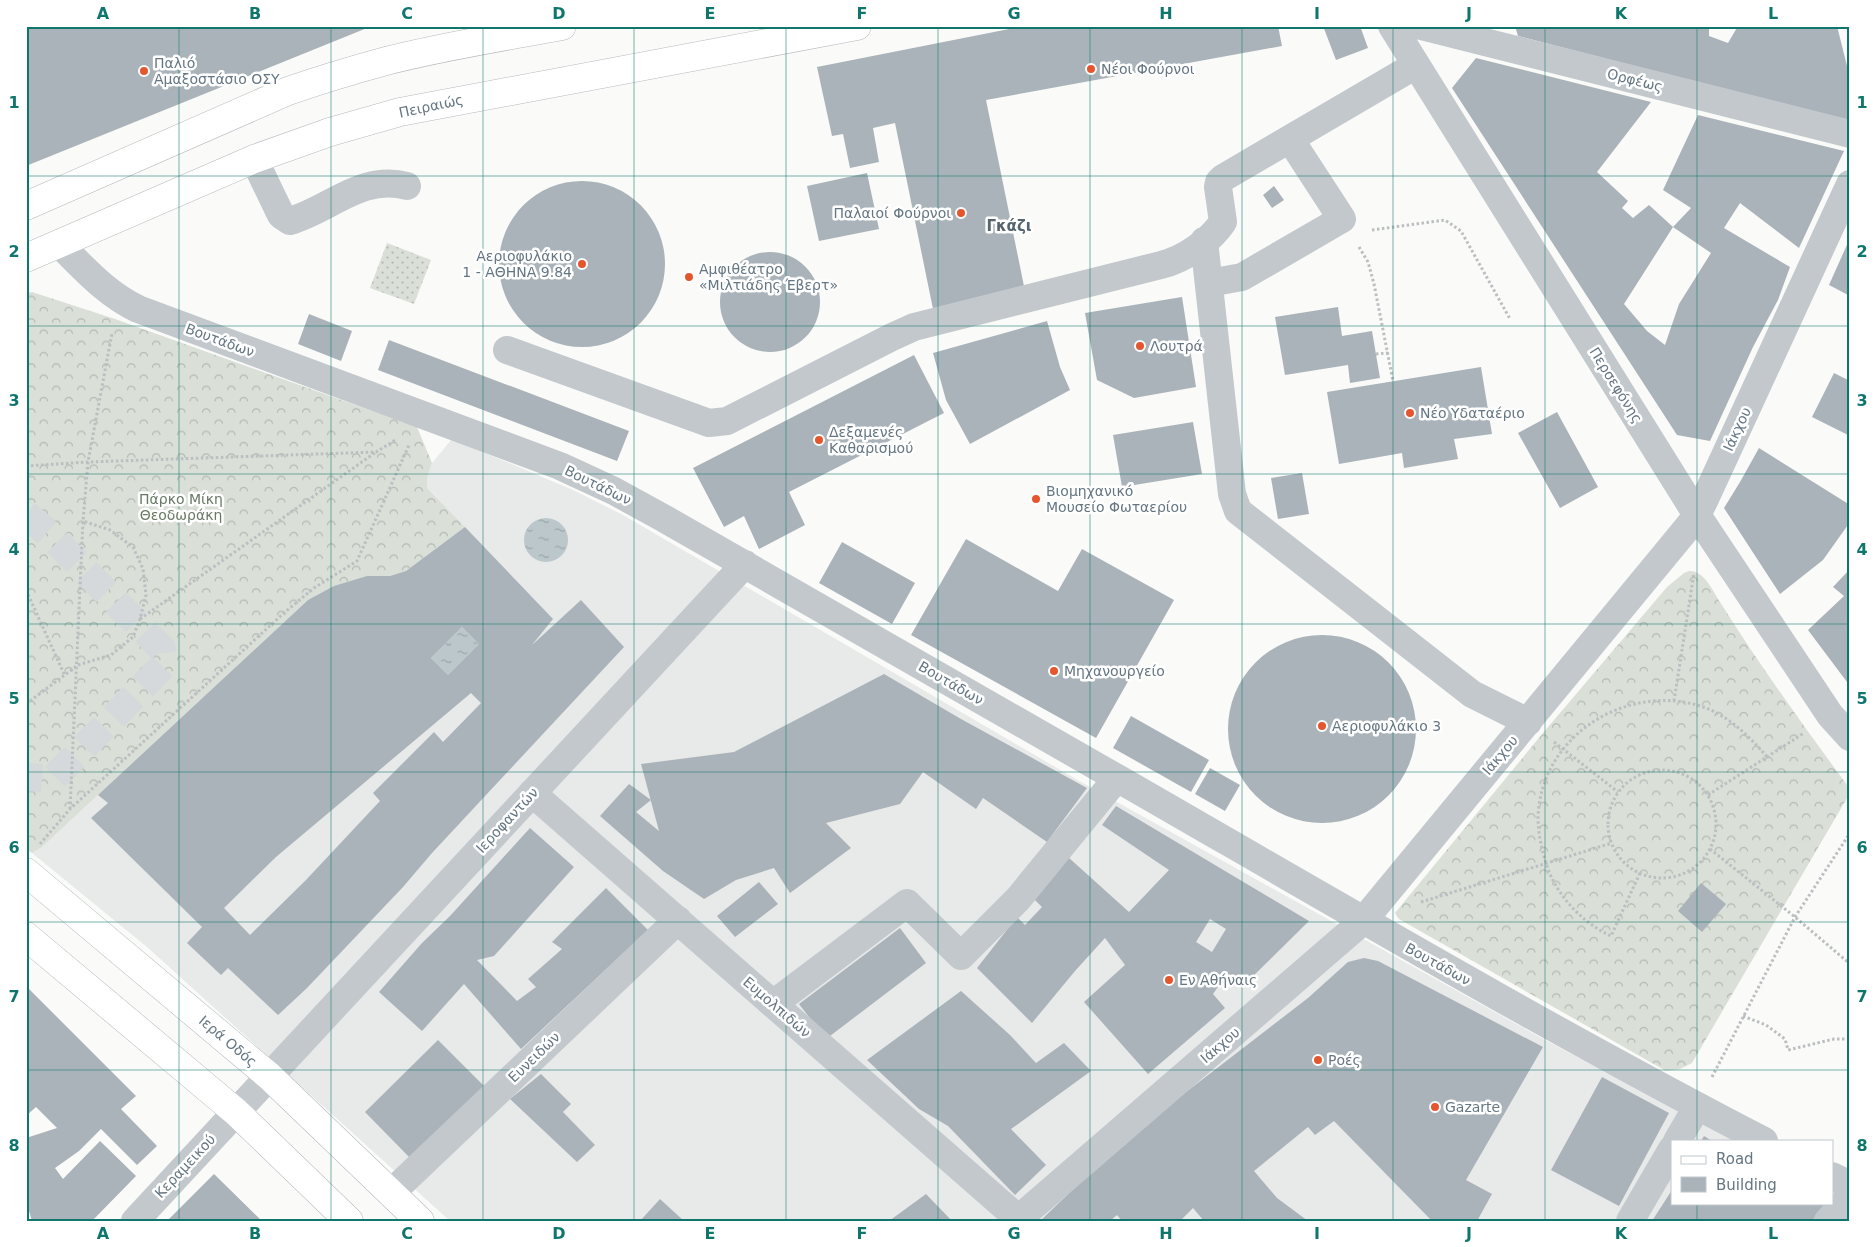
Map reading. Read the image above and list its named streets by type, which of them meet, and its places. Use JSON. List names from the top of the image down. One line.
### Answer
{"streets":{"main road":["Πειραιώς","Ιερά Οδός"],"street":["Ορφέως","Βουτάδων","Περσεφόνης","Ιάκχου","Ιεροφαντών","Ευμολπιδών","Ευνειδών","Κεραμεικού"]},"crossings":[["Πειραιώς","Βουτάδων"],["Βουτάδων","Ιάκχου"],["Βουτάδων","Ιεροφαντών"],["Περσεφόνης","Ιάκχου"],["Ιάκχου","Ευμολπιδών"],["Ιεροφαντών","Ευμολπιδών"],["Ιεροφαντών","Ιερά Οδός"],["Ιεροφαντών","Κεραμεικού"],["Ευμολπιδών","Ευνειδών"],["Ιερά Οδός","Ευνειδών"]],"districts":["Γκάζι"],"parks":["Πάρκο Μίκη Θεοδωράκη"],"places":["Νέοι Φούρνοι","Παλιό Αμαξοστάσιο ΟΣΥ","Παλαιοί Φούρνοι","Αεριοφυλάκιο 1 - ΑΘΗΝΑ 9.84","Αμφιθέατρο «Μιλτιάδης Έβερτ»","Λουτρά","Νέο Υδαταέριο","Δεξαμενές Καθαρισμού","Βιομηχανικό Μουσείο Φωταερίου","Μηχανουργείο","Αεριοφυλάκιο 3","Εν Αθήναις","Ροές","Gazarte"],"legend":["Road","Building"],"grid":{"columns":["A","B","C","D","E","F","G","H","I","J","K","L"],"rows":["1","2","3","4","5","6","7","8"]}}
